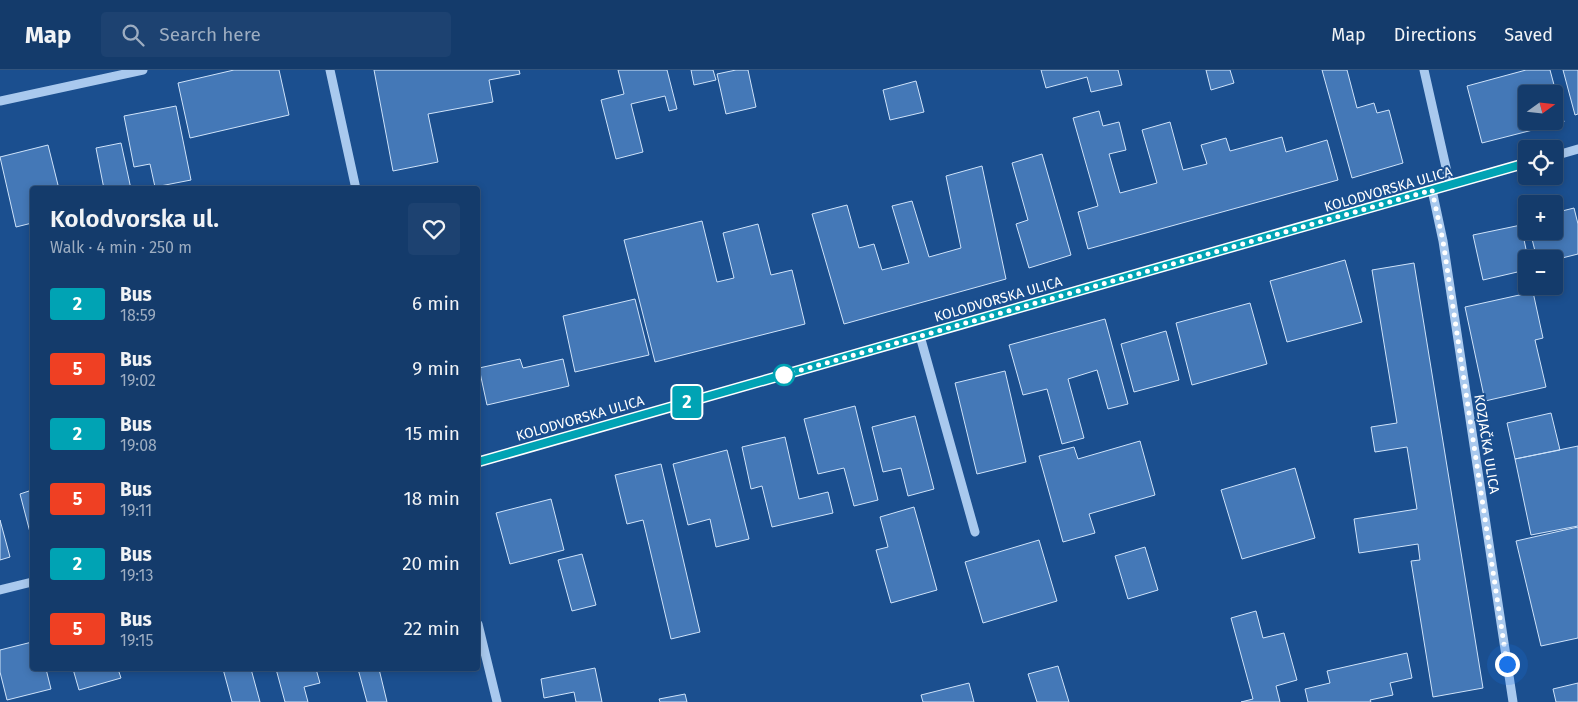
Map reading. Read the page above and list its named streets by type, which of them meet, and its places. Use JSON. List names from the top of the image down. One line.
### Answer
{"streets":{"street":["KOLODVORSKA ULICA","KOZJAČKA ULICA"]},"crossings":[["KOLODVORSKA ULICA","KOZJAČKA ULICA"]],"lines":["bus line 2"],"north":"right","page":{"header":"Map","search":"Search here","nav":["Map","Directions","Saved"],"on_map":"2","map_buttons":["+","−"],"heading":["Kolodvorska ul.","Walk · 4 min · 250 m"],"list":[{"mark":"2","name":"Bus","note":"18:59","value":"6 min"},{"mark":"5","name":"Bus","note":"19:02","value":"9 min"},{"mark":"2","name":"Bus","note":"19:08","value":"15 min"},{"mark":"5","name":"Bus","note":"19:11","value":"18 min"},{"mark":"2","name":"Bus","note":"19:13","value":"20 min"},{"mark":"5","name":"Bus","note":"19:15","value":"22 min"}]}}
